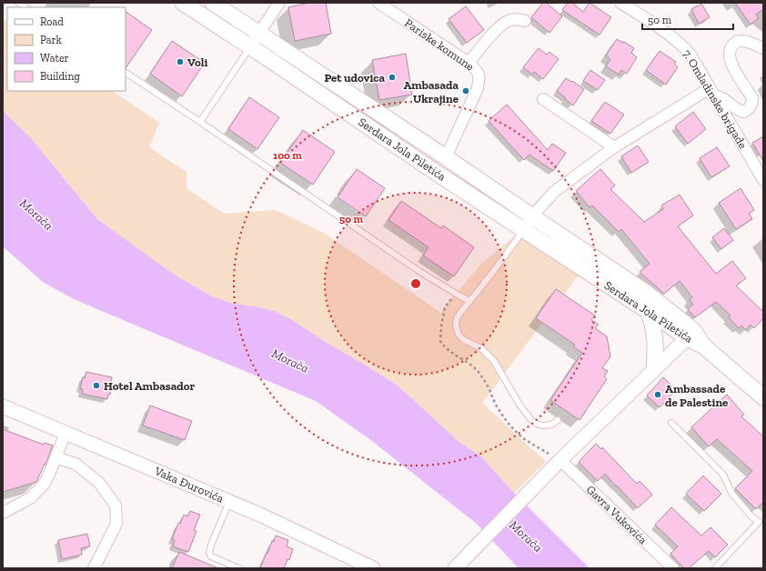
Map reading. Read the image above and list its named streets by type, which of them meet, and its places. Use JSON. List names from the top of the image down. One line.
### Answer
{"streets":{"main road":["Serdara Jola Piletića"],"street":["Pariske komune","7. Omladinske brigade","Vaka Đurovića","Gavra Vukovića"]},"crossings":[["Pariske komune","Serdara Jola Piletića"]],"water":["Morača"],"places":["Voli","Pet udovica","Ambasada Ukrajine","Hotel Ambasador","Ambassade de Palestine"],"legend":["Road","Park","Water","Building"],"scale_bar":"50 m","rings":["100 m","50 m"]}
